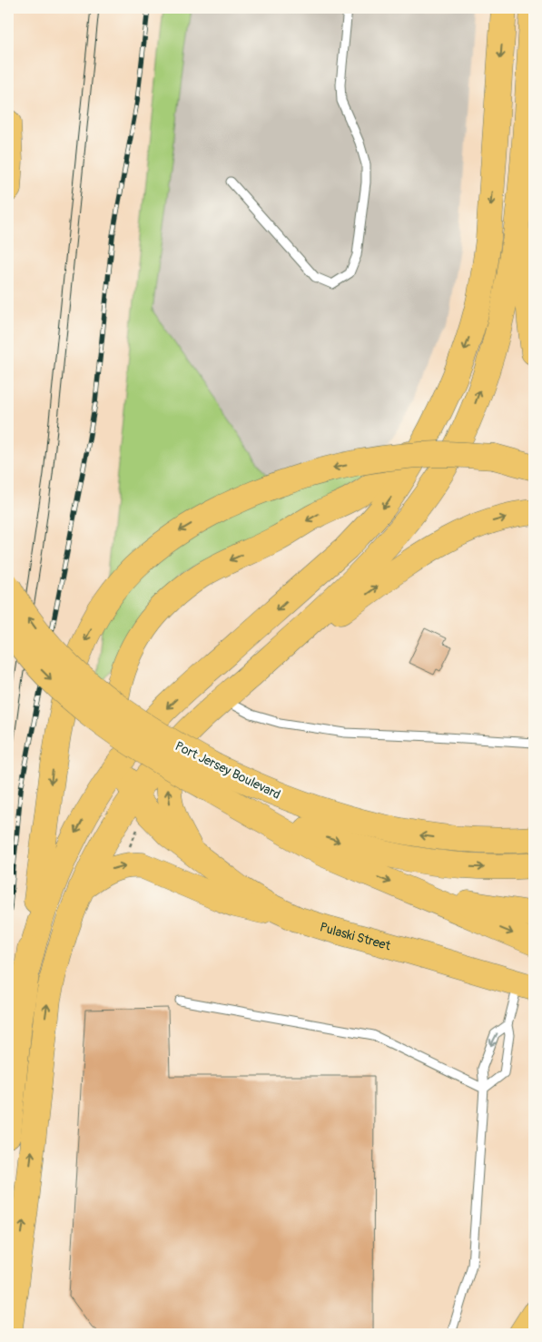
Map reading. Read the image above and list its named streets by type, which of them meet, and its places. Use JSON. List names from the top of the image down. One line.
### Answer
{"streets":{"highway":["Port Jersey Boulevard","Pulaski Street"]}}
